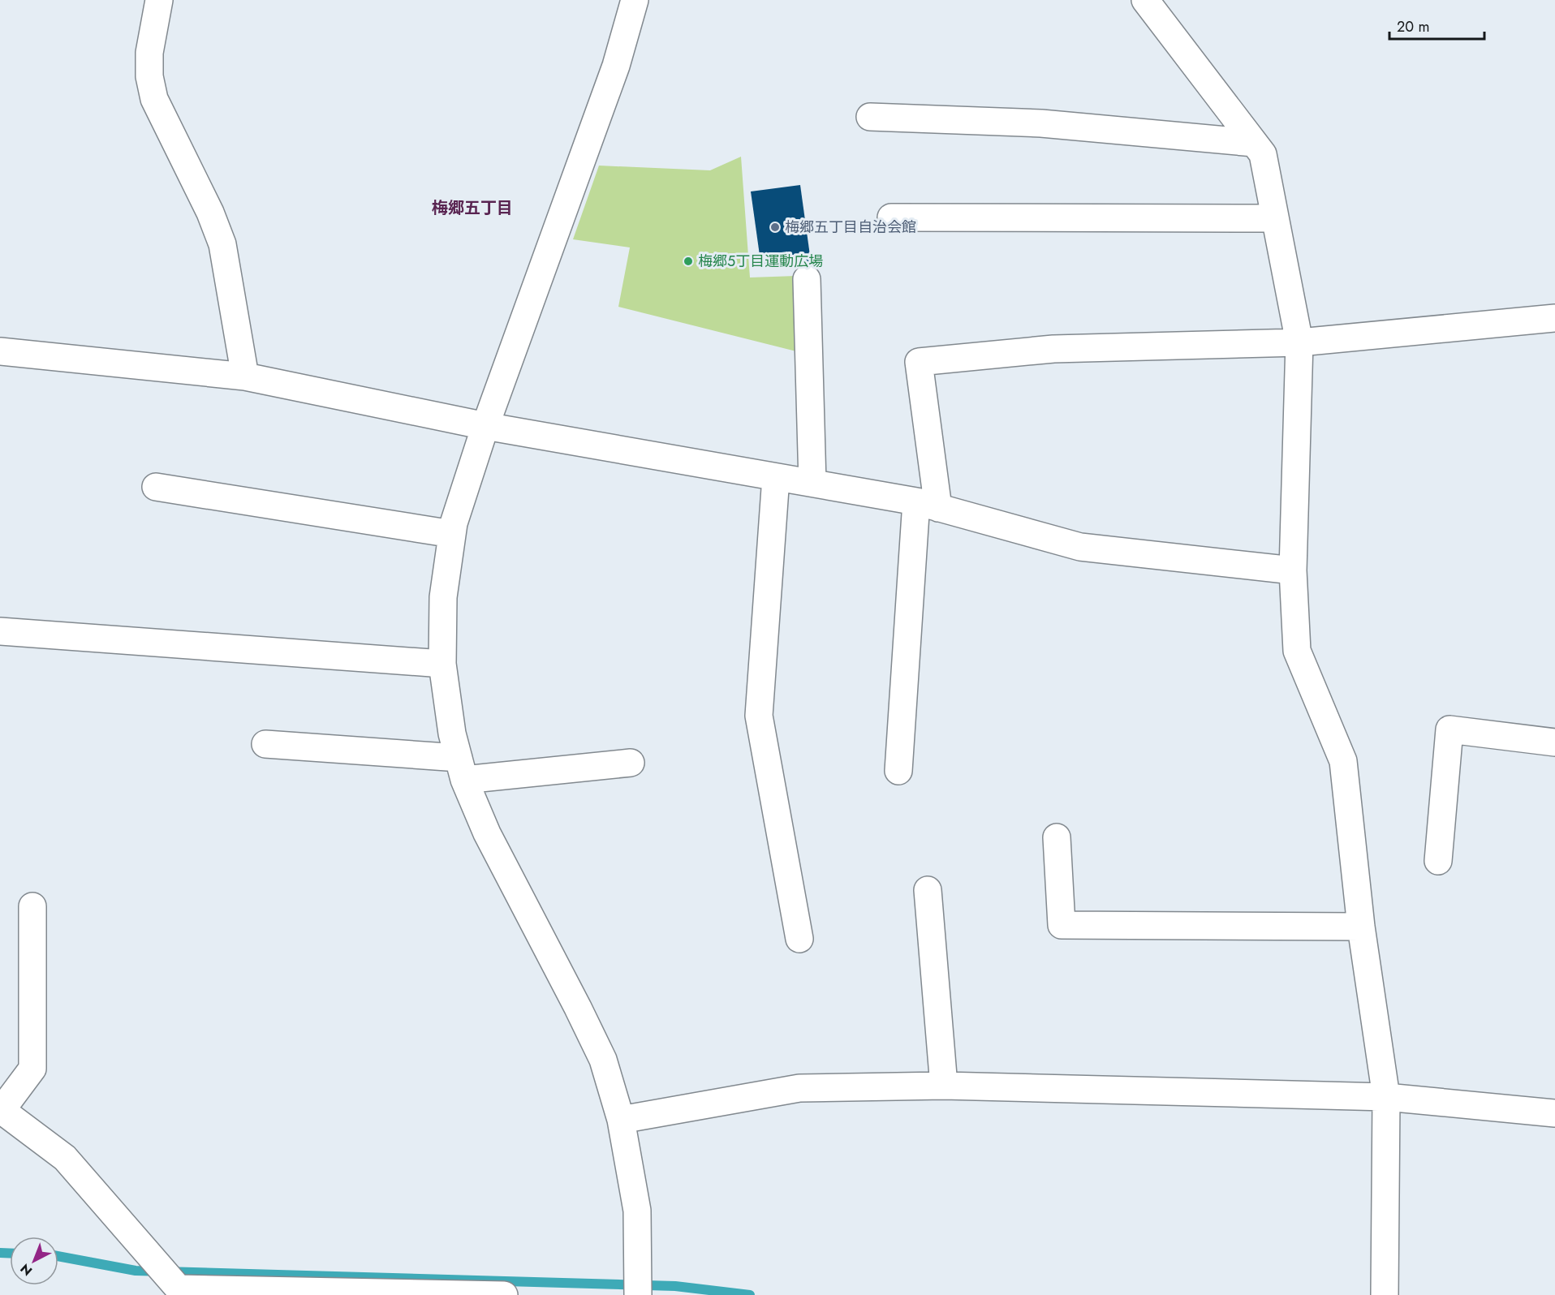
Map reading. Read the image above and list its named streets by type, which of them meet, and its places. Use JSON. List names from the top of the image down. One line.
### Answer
{"districts":["梅郷五丁目"],"places":["梅郷五丁目自治会館","梅郷5丁目運動広場"],"scale_bar":"20 m","north":"bottom left"}
